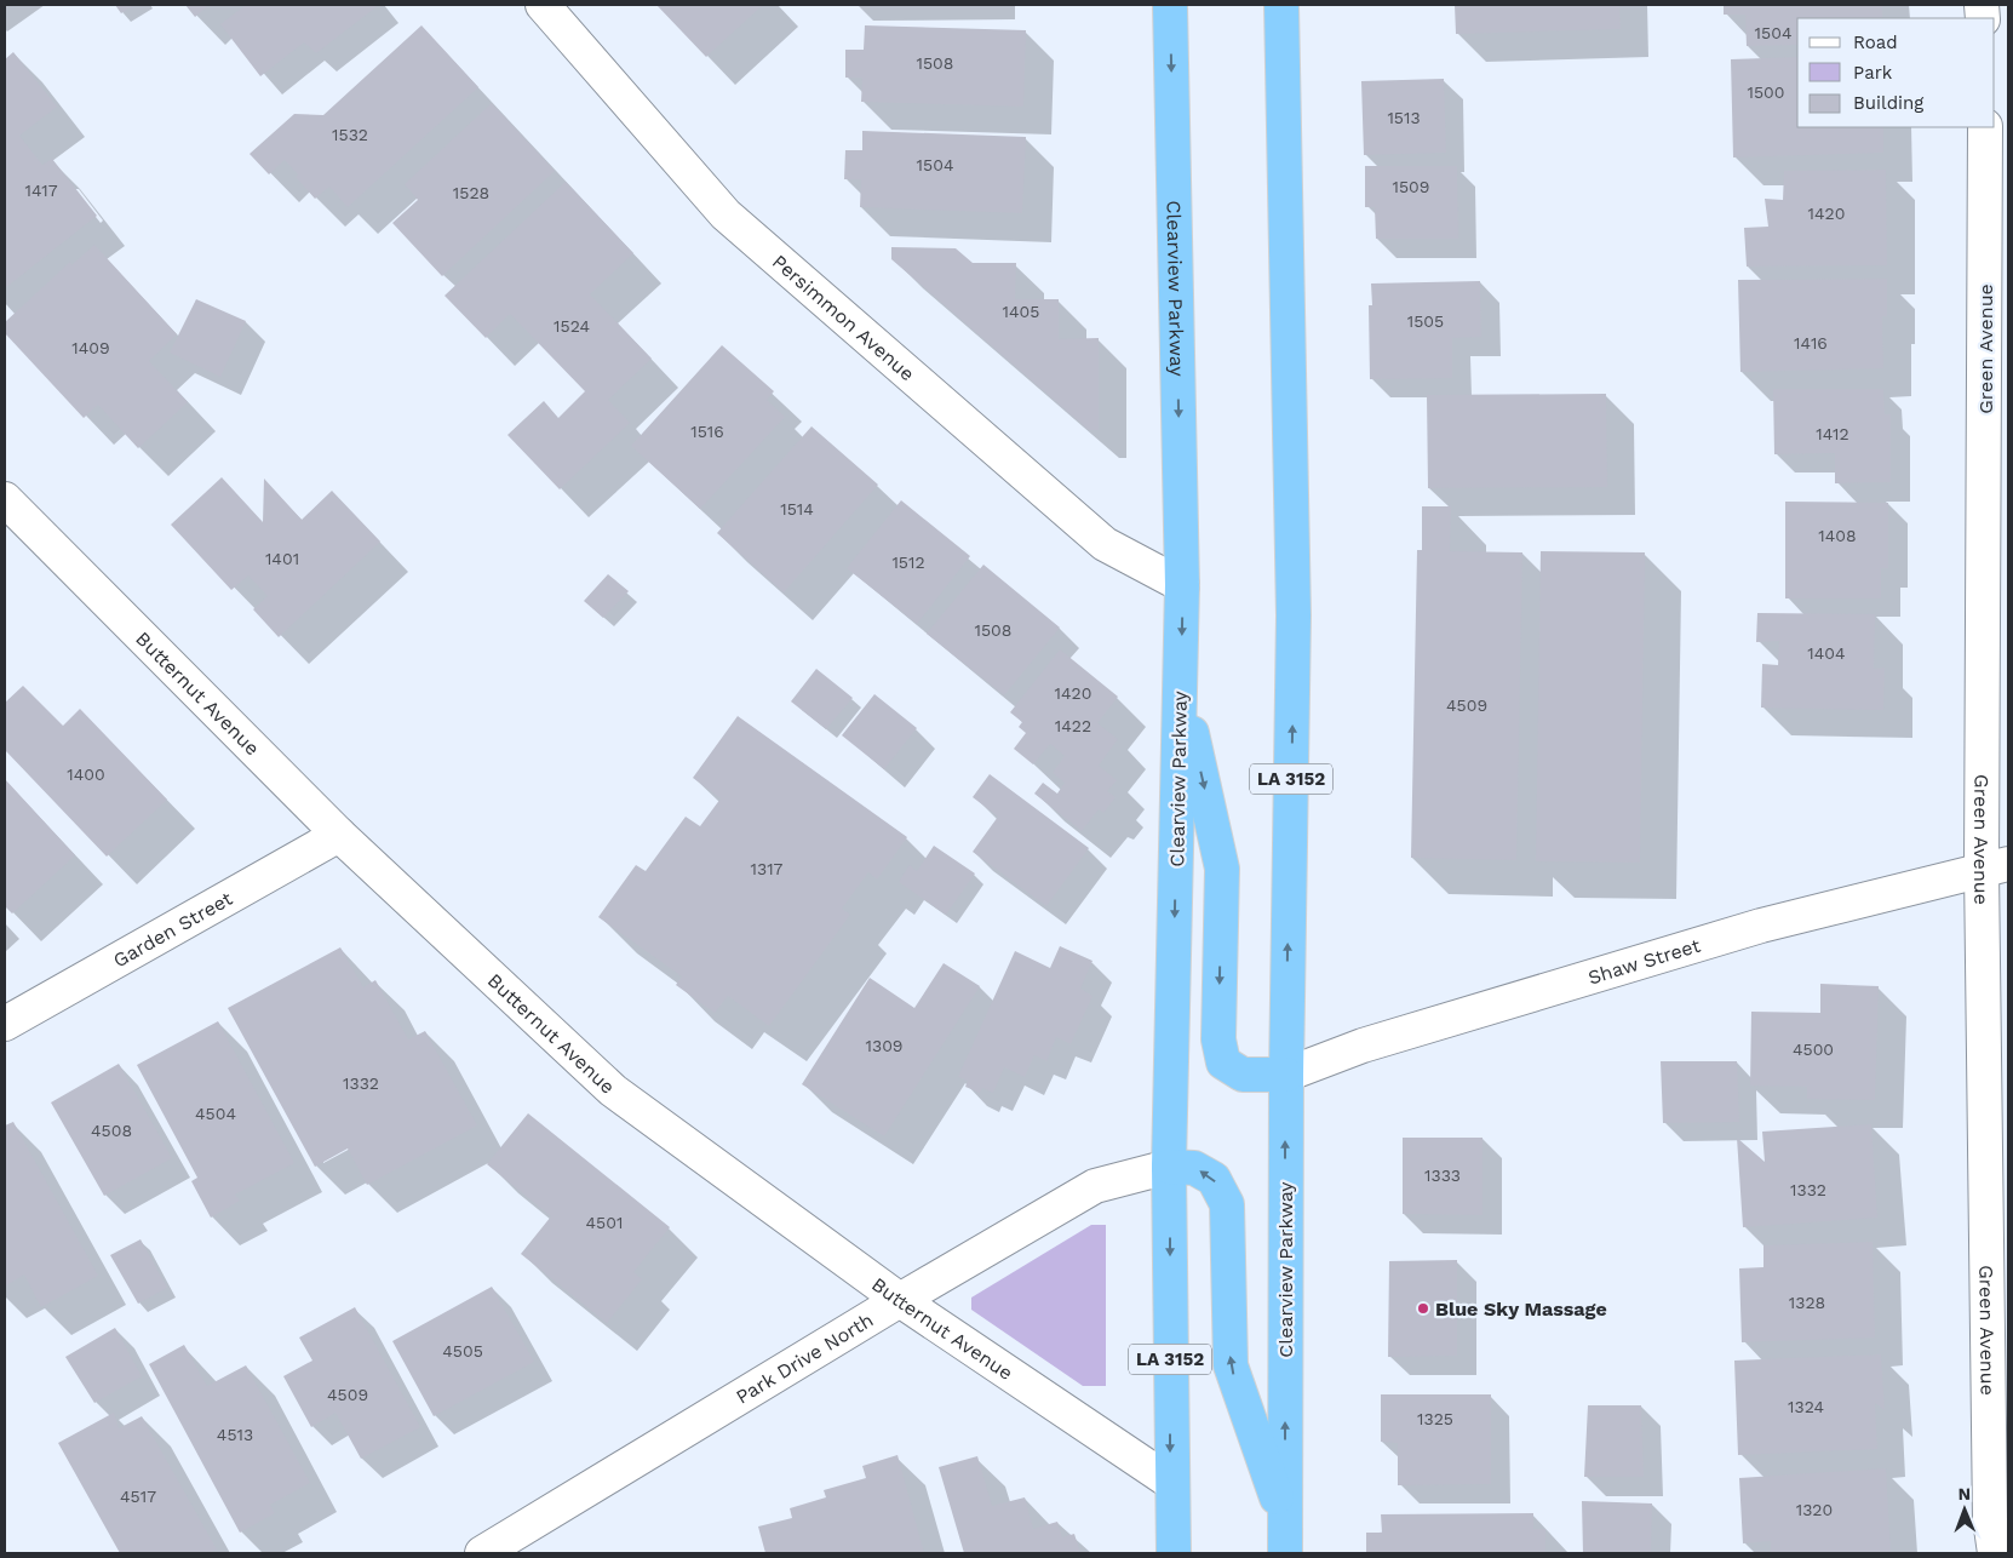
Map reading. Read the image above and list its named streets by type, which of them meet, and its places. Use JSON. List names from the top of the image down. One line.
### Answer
{"streets":{"highway":["Clearview Parkway","LA 3152"],"street":["Persimmon Avenue","Green Avenue","Butternut Avenue","Garden Street","Shaw Street","Park Drive North"]},"crossings":[["Clearview Parkway","Persimmon Avenue"],["Clearview Parkway","Butternut Avenue"],["Clearview Parkway","Shaw Street"],["Clearview Parkway","Park Drive North"],["Green Avenue","Shaw Street"],["Butternut Avenue","Garden Street"],["Butternut Avenue","Park Drive North"]],"places":["Blue Sky Massage"],"house_numbers":["1504","1508","1500","1513","1532","1504","1509","1417","1528","1420","1405","1505","1524","1416","1409","1516","1412","1514","1408","1401","1512","1508","1404","1420","4509","1422","1400","1317","1309","4500","1332","4504","4508","1333","1332","4501","1328","4505","4509","1324","1325","4513","4517","1320"],"legend":["Road","Park","Building"],"north":"top"}
